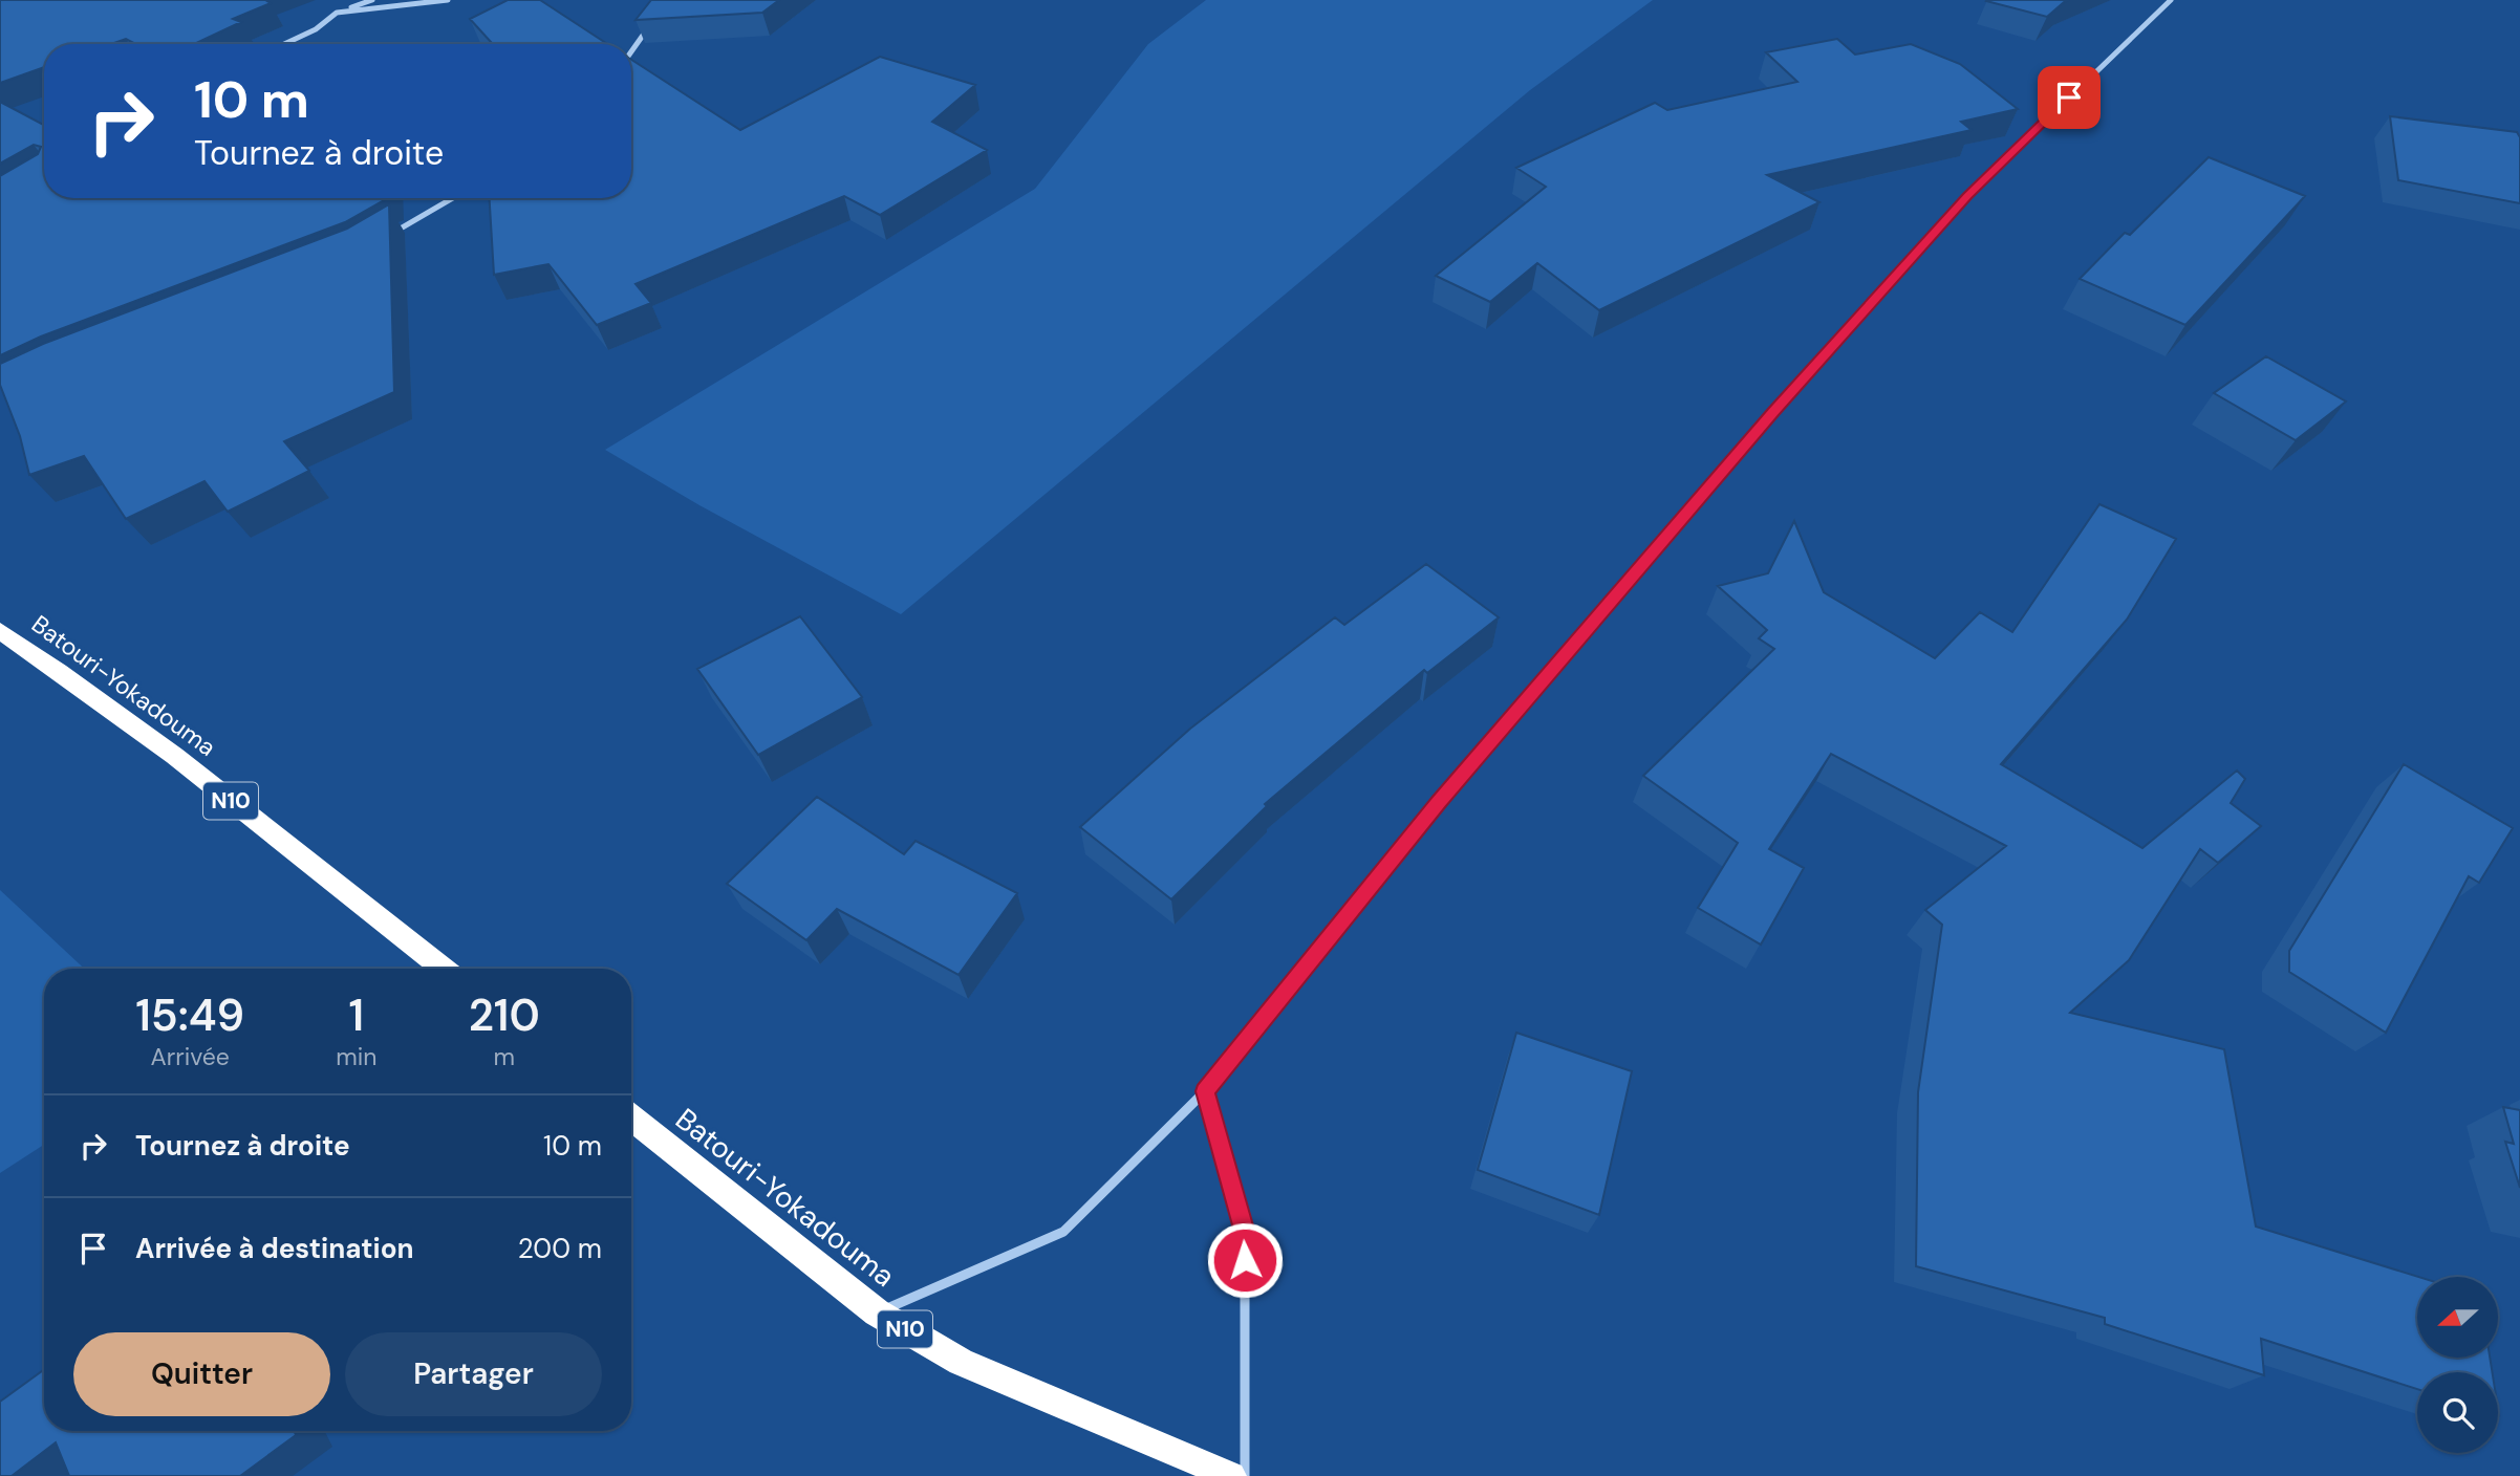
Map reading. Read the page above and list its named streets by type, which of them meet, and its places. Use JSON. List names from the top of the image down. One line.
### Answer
{"streets":{"highway":["Batouri-Yokadouma","N10"]},"north":"left","page":{"turn":["10 m","Tournez à droite"],"eta":["15:49","Arrivée","1","min","210","m"],"list":[{"name":"Tournez à droite","value":"10 m"},{"name":"Arrivée à destination","value":"200 m"}],"buttons":["Quitter","Partager"]}}
